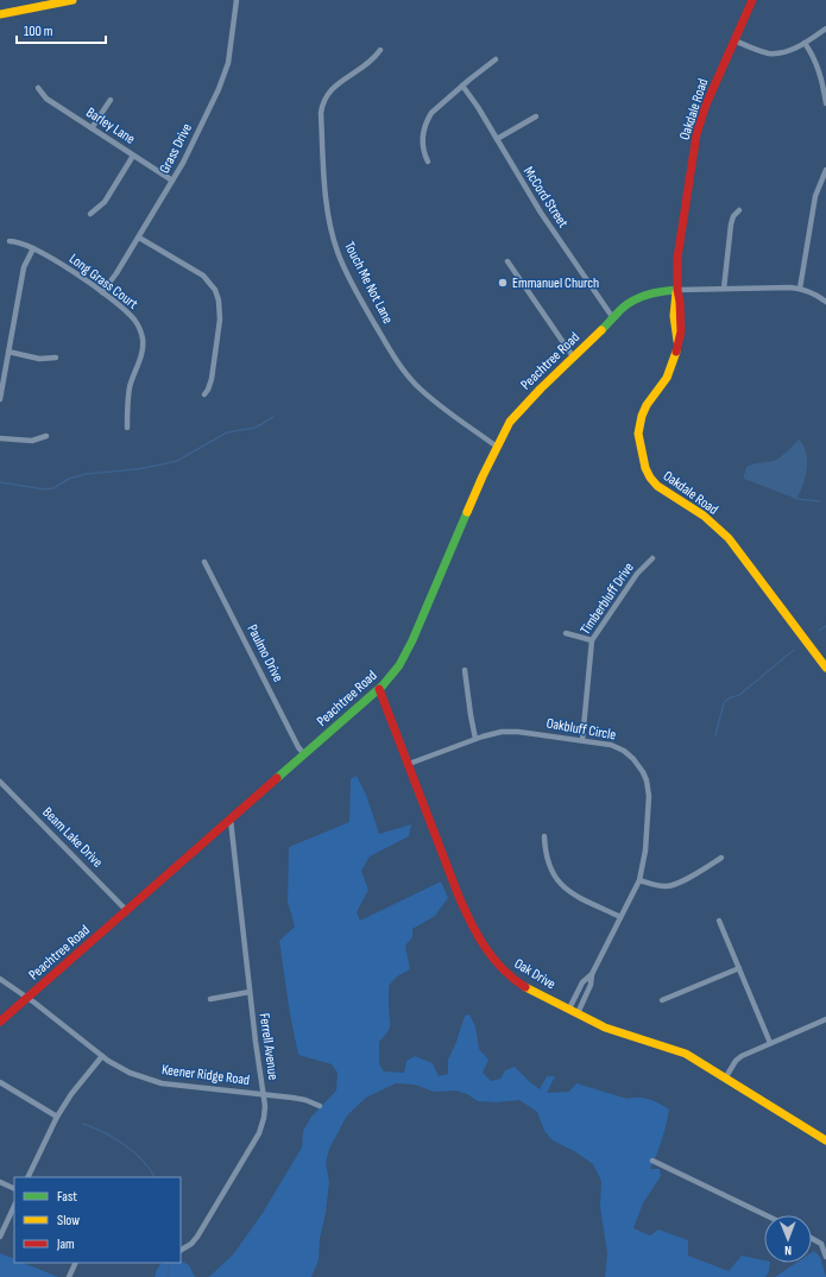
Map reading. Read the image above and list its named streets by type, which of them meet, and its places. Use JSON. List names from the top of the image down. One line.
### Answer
{"streets":{"street":["Oakdale Road","Barley Lane","Grass Drive","McCord Street","Long Grass Court","Touch Me Not Lane","Peachtree Road","Timberbluff Drive","Paulmo Drive","Oakbluff Circle","Beam Lake Drive","Oak Drive","Ferrell Avenue","Keener Ridge Road"]},"crossings":[["Oakdale Road","Peachtree Road"],["Barley Lane","Grass Drive"],["Grass Drive","Long Grass Court"],["McCord Street","Peachtree Road"],["Touch Me Not Lane","Peachtree Road"],["Peachtree Road","Paulmo Drive"],["Peachtree Road","Beam Lake Drive"],["Peachtree Road","Oak Drive"],["Peachtree Road","Ferrell Avenue"],["Peachtree Road","Keener Ridge Road"],["Timberbluff Drive","Oakbluff Circle"],["Oakbluff Circle","Oak Drive"],["Ferrell Avenue","Keener Ridge Road"]],"places":["Emmanuel Church"],"legend":["Fast","Slow","Jam"],"scale_bar":"100 m","north":"bottom"}
